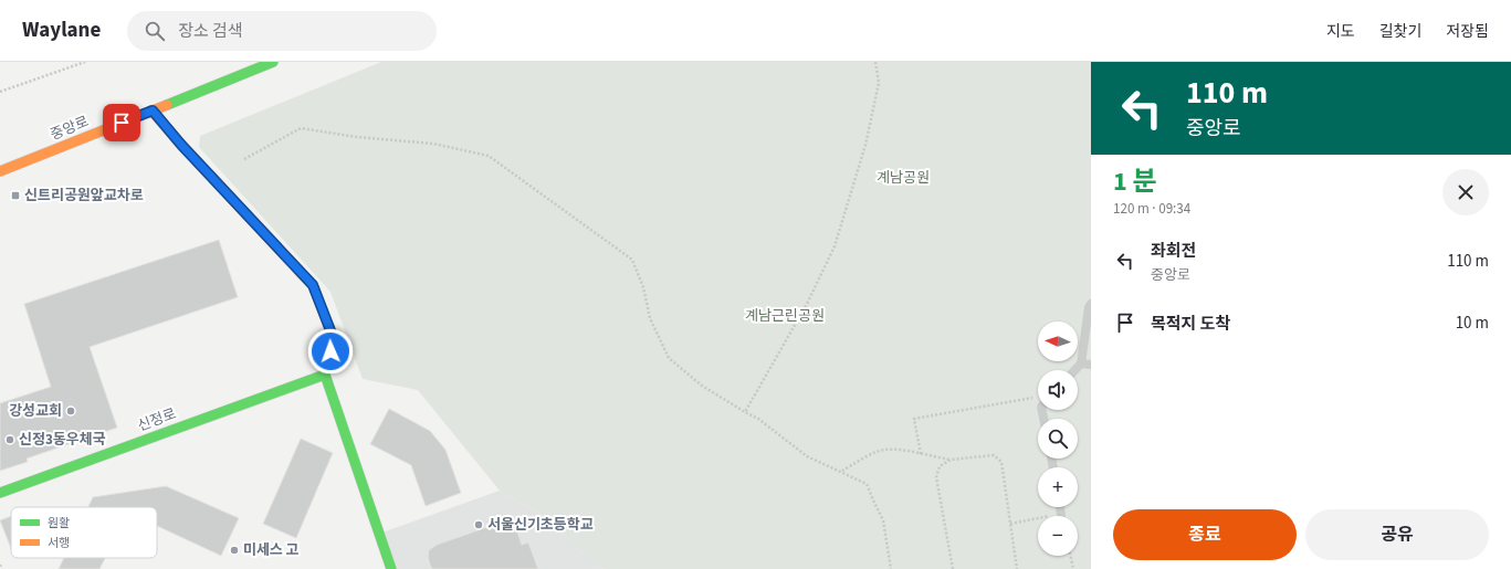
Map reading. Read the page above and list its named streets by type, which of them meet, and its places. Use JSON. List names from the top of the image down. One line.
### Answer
{"streets":{"street":["중앙로","신정로"]},"parks":["계남공원","계남근린공원"],"places":{"transit":["신트리공원앞교차로"],"other":["강성교회","신정3동우체국","서울신기초등학교","미세스 고"]},"legend":["원활","서행"],"north":"left","page":{"header":"Waylane","search":"장소 검색","nav":["지도","길찾기","저장됨"],"turn":["110 m","중앙로"],"heading":["1 분","120 m · 09:34"],"list":[{"name":"좌회전","note":"중앙로","value":"110 m"},{"name":"목적지 도착","value":"10 m"}],"map_buttons":["+","−"],"buttons":["종료","공유"]}}
